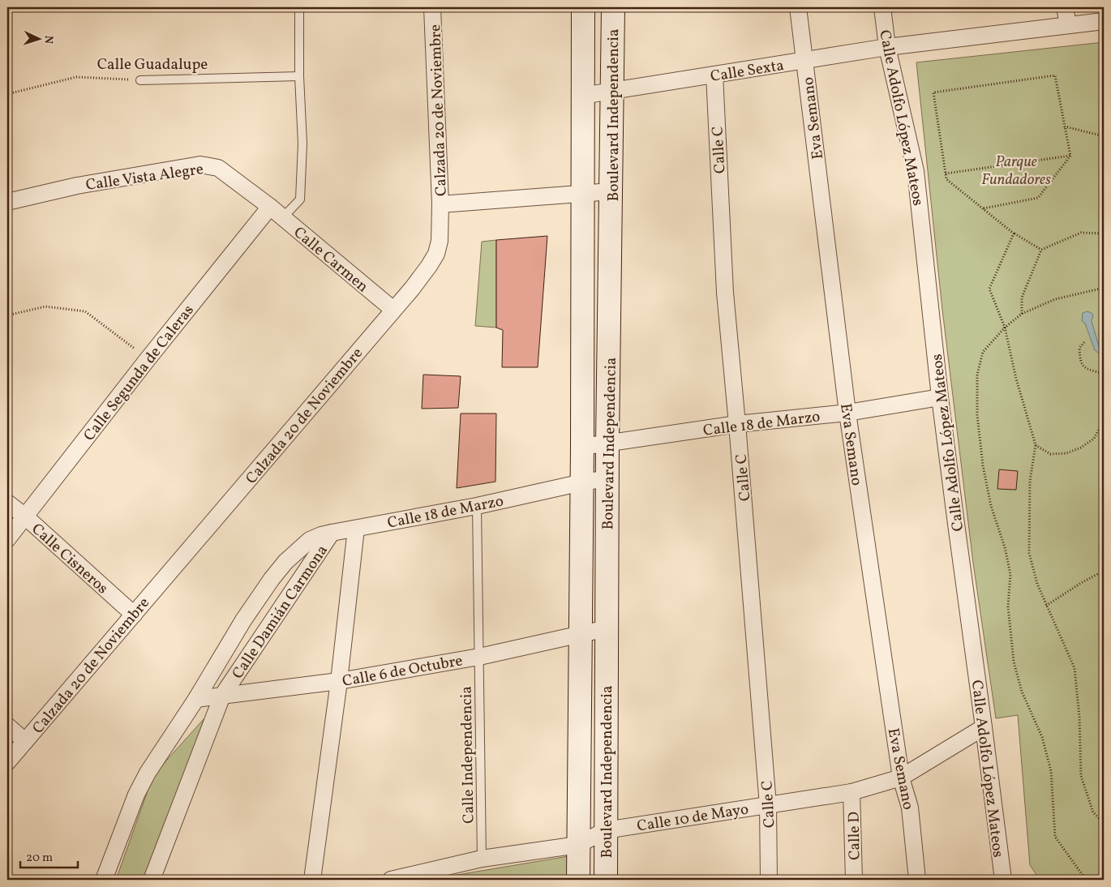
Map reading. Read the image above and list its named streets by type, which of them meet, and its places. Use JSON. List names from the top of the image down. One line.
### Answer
{"streets":{"street":["Calle Sexta","Calzada 20 de Noviembre","Boulevard Independencia","Calle Adolfo López Mateos","Eva Semano","Calle C","Calle Vista Alegre","Calle Carmen","Calle Segunda de Caleras","Calle 18 de Marzo","Calle Cisneros","Calle Damián Carmona","Calle 6 de Octubre","Calle 10 de Mayo","Calle D"],"lane":["Calle Guadalupe","Calle Independencia"]},"crossings":[["Calle Sexta","Boulevard Independencia"],["Calle Sexta","Calle Adolfo López Mateos"],["Calle Sexta","Eva Semano"],["Calle Sexta","Calle C"],["Calzada 20 de Noviembre","Calle Carmen"],["Calzada 20 de Noviembre","Calle Cisneros"],["Boulevard Independencia","Calle 18 de Marzo"],["Boulevard Independencia","Calle 6 de Octubre"],["Boulevard Independencia","Calle 10 de Mayo"],["Calle Adolfo López Mateos","Calle 18 de Marzo"],["Calle Adolfo López Mateos","Calle 10 de Mayo"],["Eva Semano","Calle 18 de Marzo"],["Eva Semano","Calle 10 de Mayo"],["Calle C","Calle 18 de Marzo"],["Calle C","Calle 10 de Mayo"],["Calle Vista Alegre","Calle Carmen"],["Calle Vista Alegre","Calle Segunda de Caleras"],["Calle Carmen","Calle Segunda de Caleras"],["Calle Segunda de Caleras","Calle Cisneros"],["Calle 18 de Marzo","Calle Damián Carmona"],["Calle 18 de Marzo","Calle Independencia"],["Calle Damián Carmona","Calle 6 de Octubre"],["Calle 6 de Octubre","Calle Independencia"],["Calle Independencia","Calle 10 de Mayo"],["Calle 10 de Mayo","Calle D"]],"parks":["Parque Fundadores"],"scale_bar":"20 m","north":"right"}
